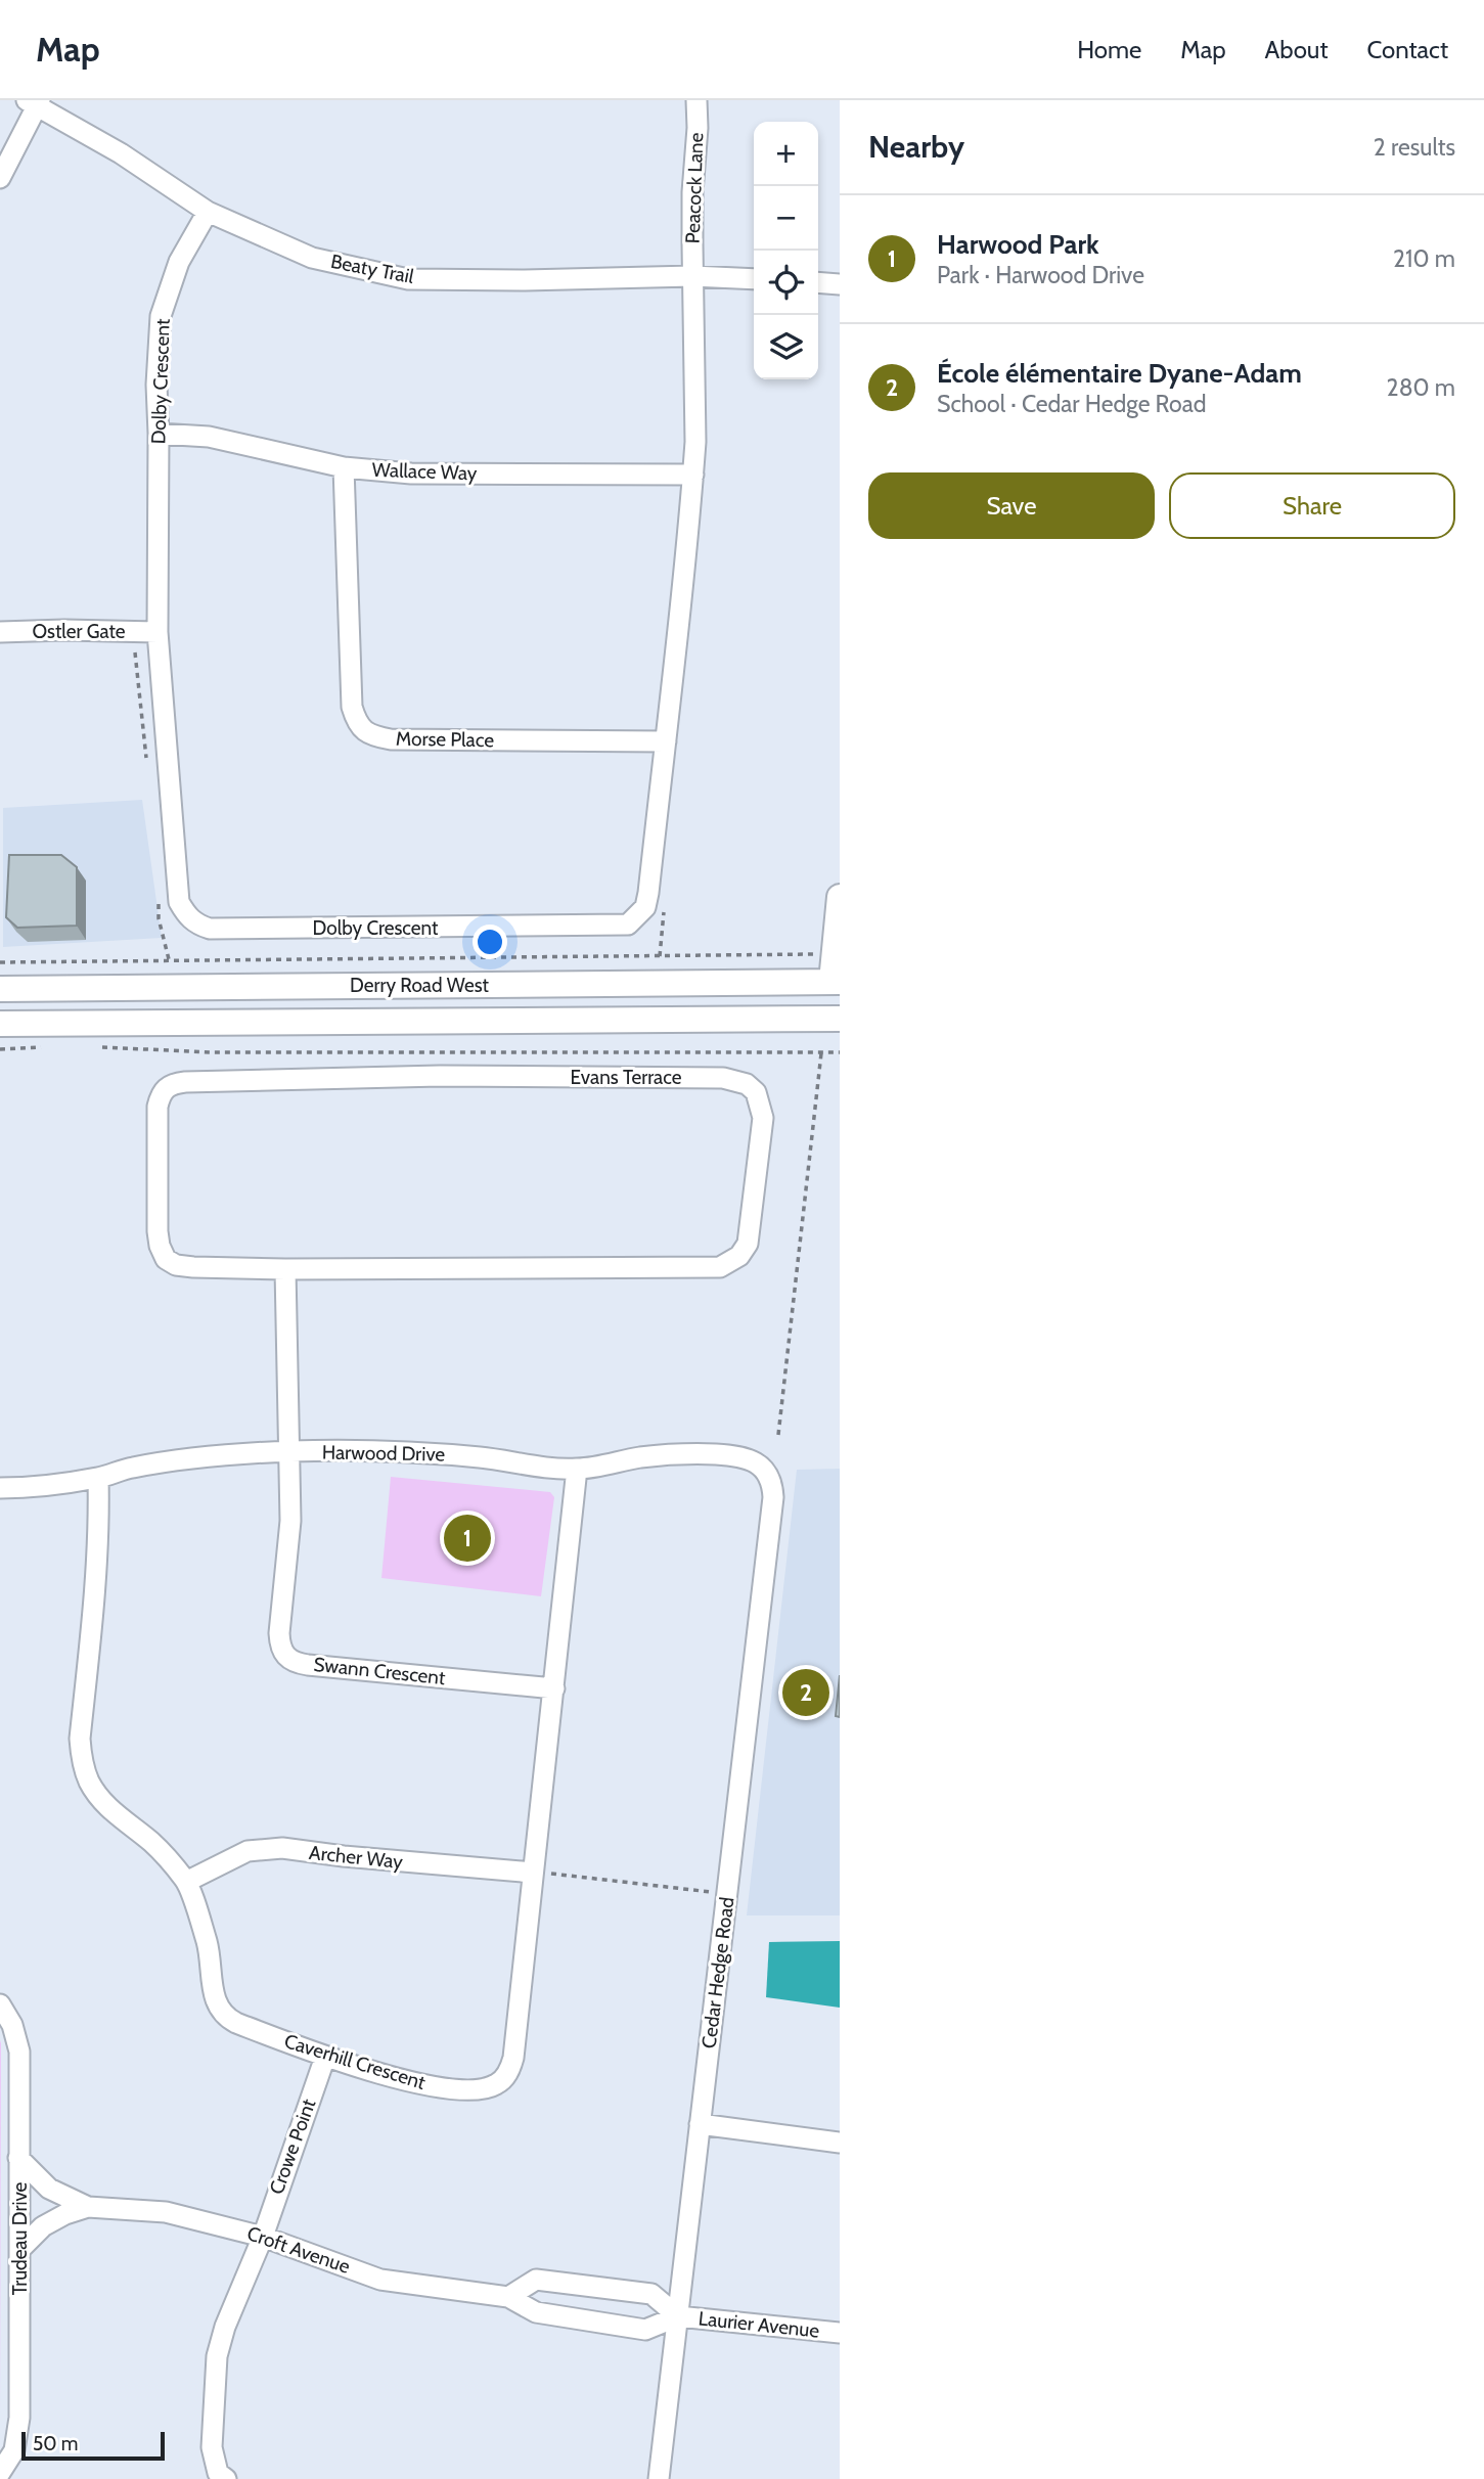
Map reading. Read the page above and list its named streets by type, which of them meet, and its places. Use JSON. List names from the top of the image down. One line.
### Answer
{"streets":{"main road":["Derry Road West"],"street":["Peacock Lane","Beaty Trail","Dolby Crescent","Wallace Way","Ostler Gate","Morse Place","Evans Terrace","Harwood Drive","Swann Crescent","Archer Way","Cedar Hedge Road","Caverhill Crescent","Crowe Point","Trudeau Drive","Croft Avenue","Laurier Avenue"]},"crossings":[["Peacock Lane","Beaty Trail"],["Beaty Trail","Dolby Crescent"],["Dolby Crescent","Wallace Way"],["Dolby Crescent","Ostler Gate"],["Wallace Way","Morse Place"],["Harwood Drive","Swann Crescent"],["Harwood Drive","Cedar Hedge Road"],["Harwood Drive","Caverhill Crescent"],["Swann Crescent","Caverhill Crescent"],["Archer Way","Caverhill Crescent"],["Cedar Hedge Road","Croft Avenue"],["Cedar Hedge Road","Laurier Avenue"],["Caverhill Crescent","Crowe Point"],["Crowe Point","Croft Avenue"],["Trudeau Drive","Croft Avenue"],["Croft Avenue","Laurier Avenue"]],"scale_bar":"50 m","page":{"header":"Map","nav":["Home","Map","About","Contact"],"heading":["Nearby","2 results"],"map_buttons":["+","−"],"list":[{"mark":"1","name":"Harwood Park","note":"Park · Harwood Drive","value":"210 m"},{"mark":"2","name":"École élémentaire Dyane-Adam","note":"School · Cedar Hedge Road","value":"280 m"}],"buttons":["Save","Share"],"pins":["1","2"],"scale":"50 m"}}
